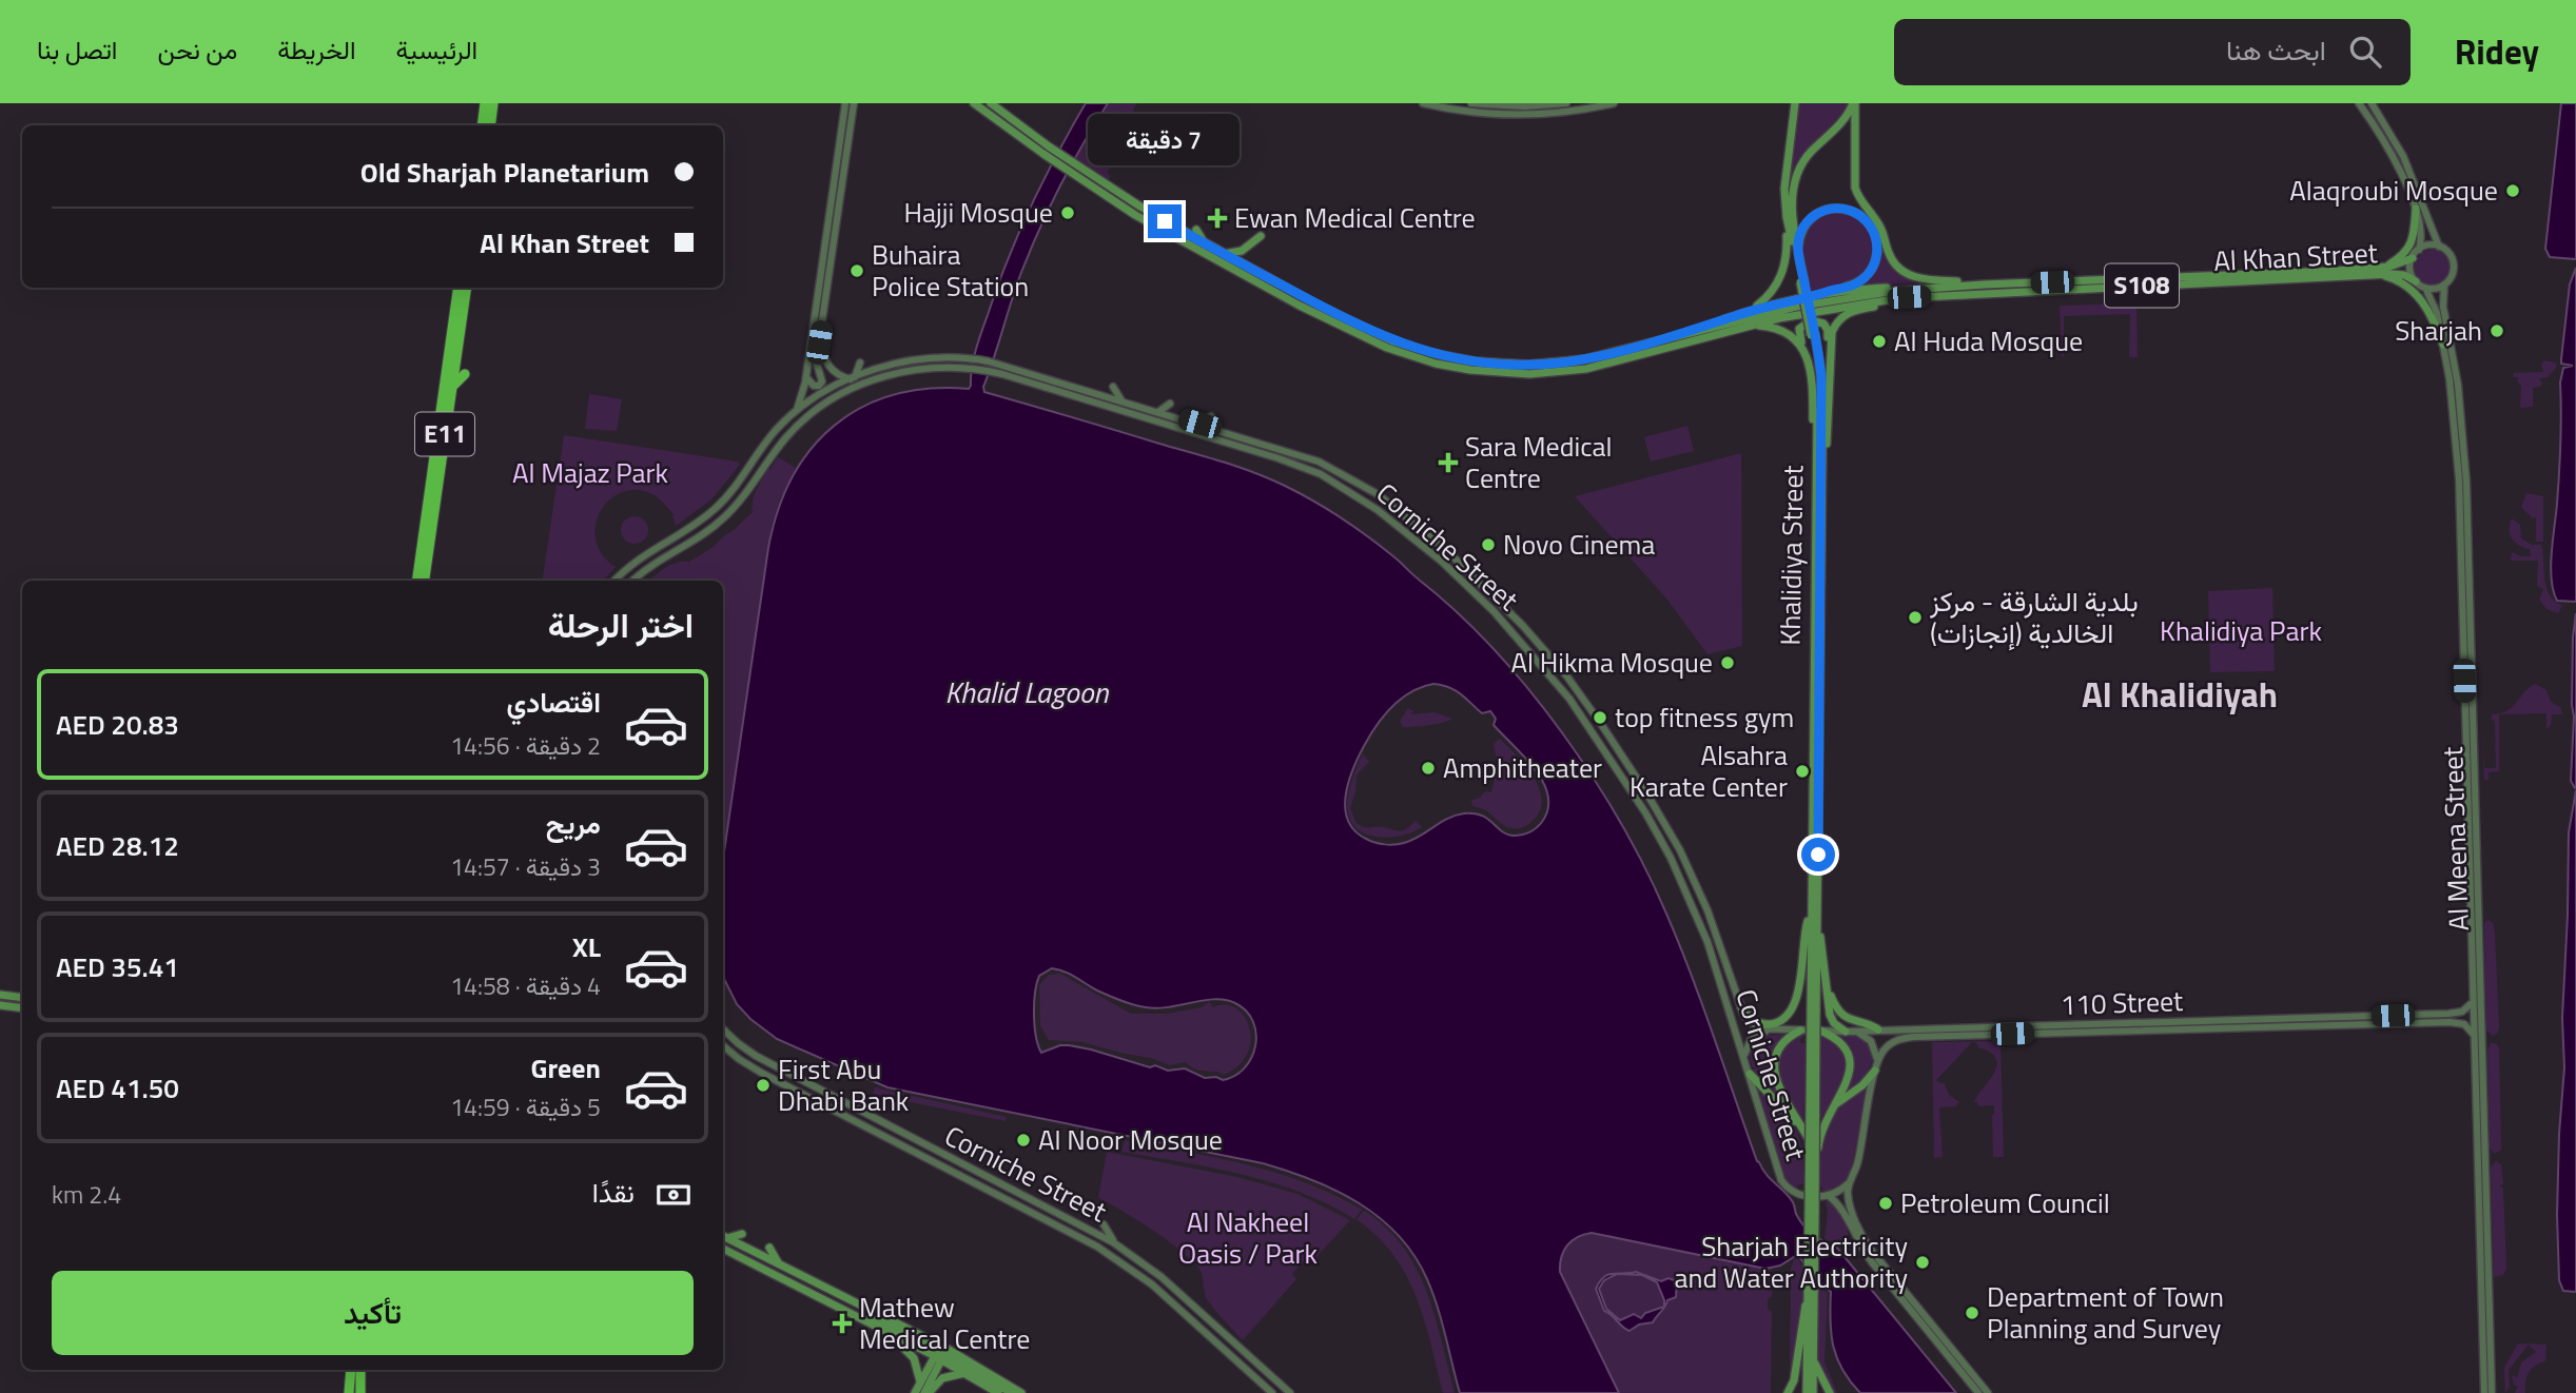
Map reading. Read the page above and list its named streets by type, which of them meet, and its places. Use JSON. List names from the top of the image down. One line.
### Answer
{"streets":{"highway":["E11"],"main road":["Al Khan Street","S108","Corniche Street","Khalidiya Street","Al Meena Street","110 Street"]},"crossings":[["Al Khan Street","Al Meena Street"],["Corniche Street","110 Street"]],"districts":["Al Khalidiyah"],"water":["Khalid Lagoon"],"parks":["Al Majaz Park","Khalidiya Park","Al Nakheel Oasis / Park"],"places":{"other":["Alaqroubi Mosque","Hajji Mosque","Buhaira Police Station","Sharjah","Al Huda Mosque","Novo Cinema","بلدية الشارقة - مركز الخالدية (إنجازات)","Al Hikma Mosque","top fitness gym","Amphitheater","Alsahra Karate Center","First Abu Dhabi Bank","Al Noor Mosque","Petroleum Council","Sharjah Electricity and Water Authority","Department of Town Planning and Survey"],"health":["Ewan Medical Centre","Sara Medical Centre","Mathew Medical Centre"]},"page":{"header":"Ridey","search":"ابحث هنا","nav":["الرئيسية","الخريطة","من نحن","اتصل بنا"],"bubble":"7 دقيقة","banner":["Old Sharjah Planetarium","Al Khan Street"],"heading":"اختر الرحلة","list":[{"name":"اقتصادي","note":"2 دقيقة · 14:56","value":"AED 20.83"},{"name":"مريح","note":"3 دقيقة · 14:57","value":"AED 28.12"},{"name":"XL","note":"4 دقيقة · 14:58","value":"AED 35.41"},{"name":"Green","note":"5 دقيقة · 14:59","value":"AED 41.50"}],"pay":["نقدًا","2.4 km"],"buttons":"تأكيد"}}
